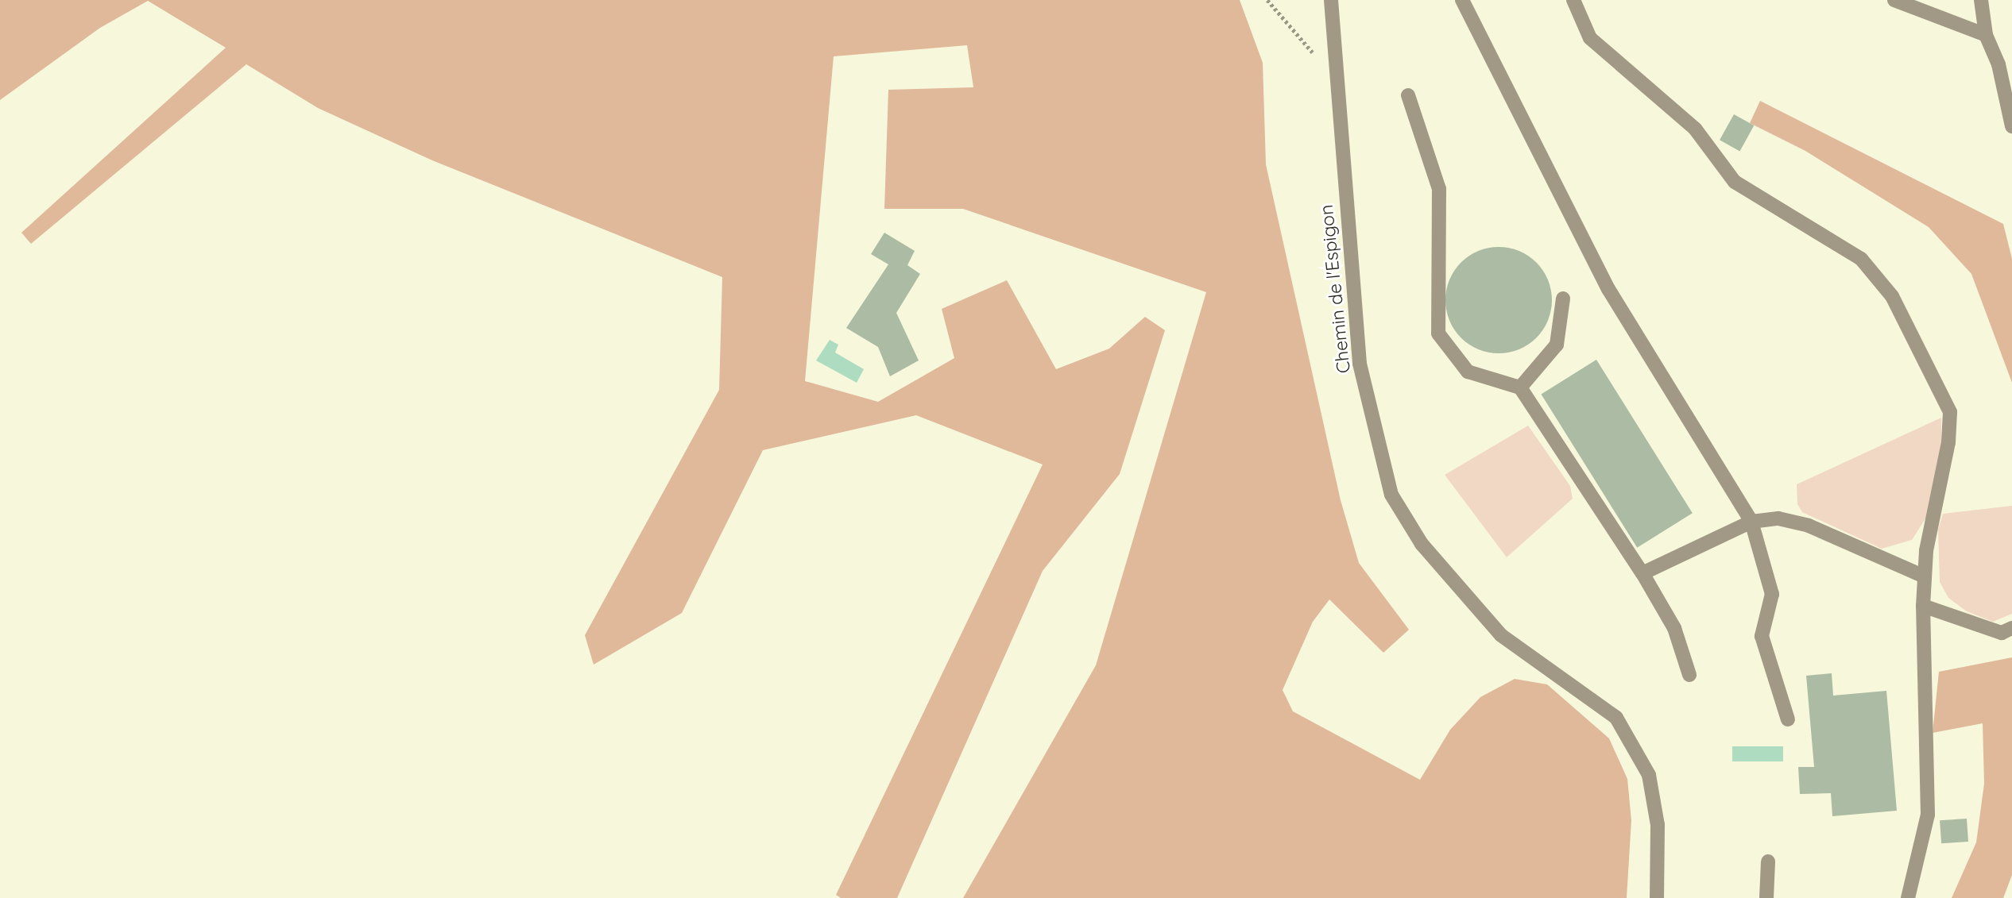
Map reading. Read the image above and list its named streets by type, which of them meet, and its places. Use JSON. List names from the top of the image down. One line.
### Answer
{"streets":{"street":["Chemin de l'Espigon"]}}
